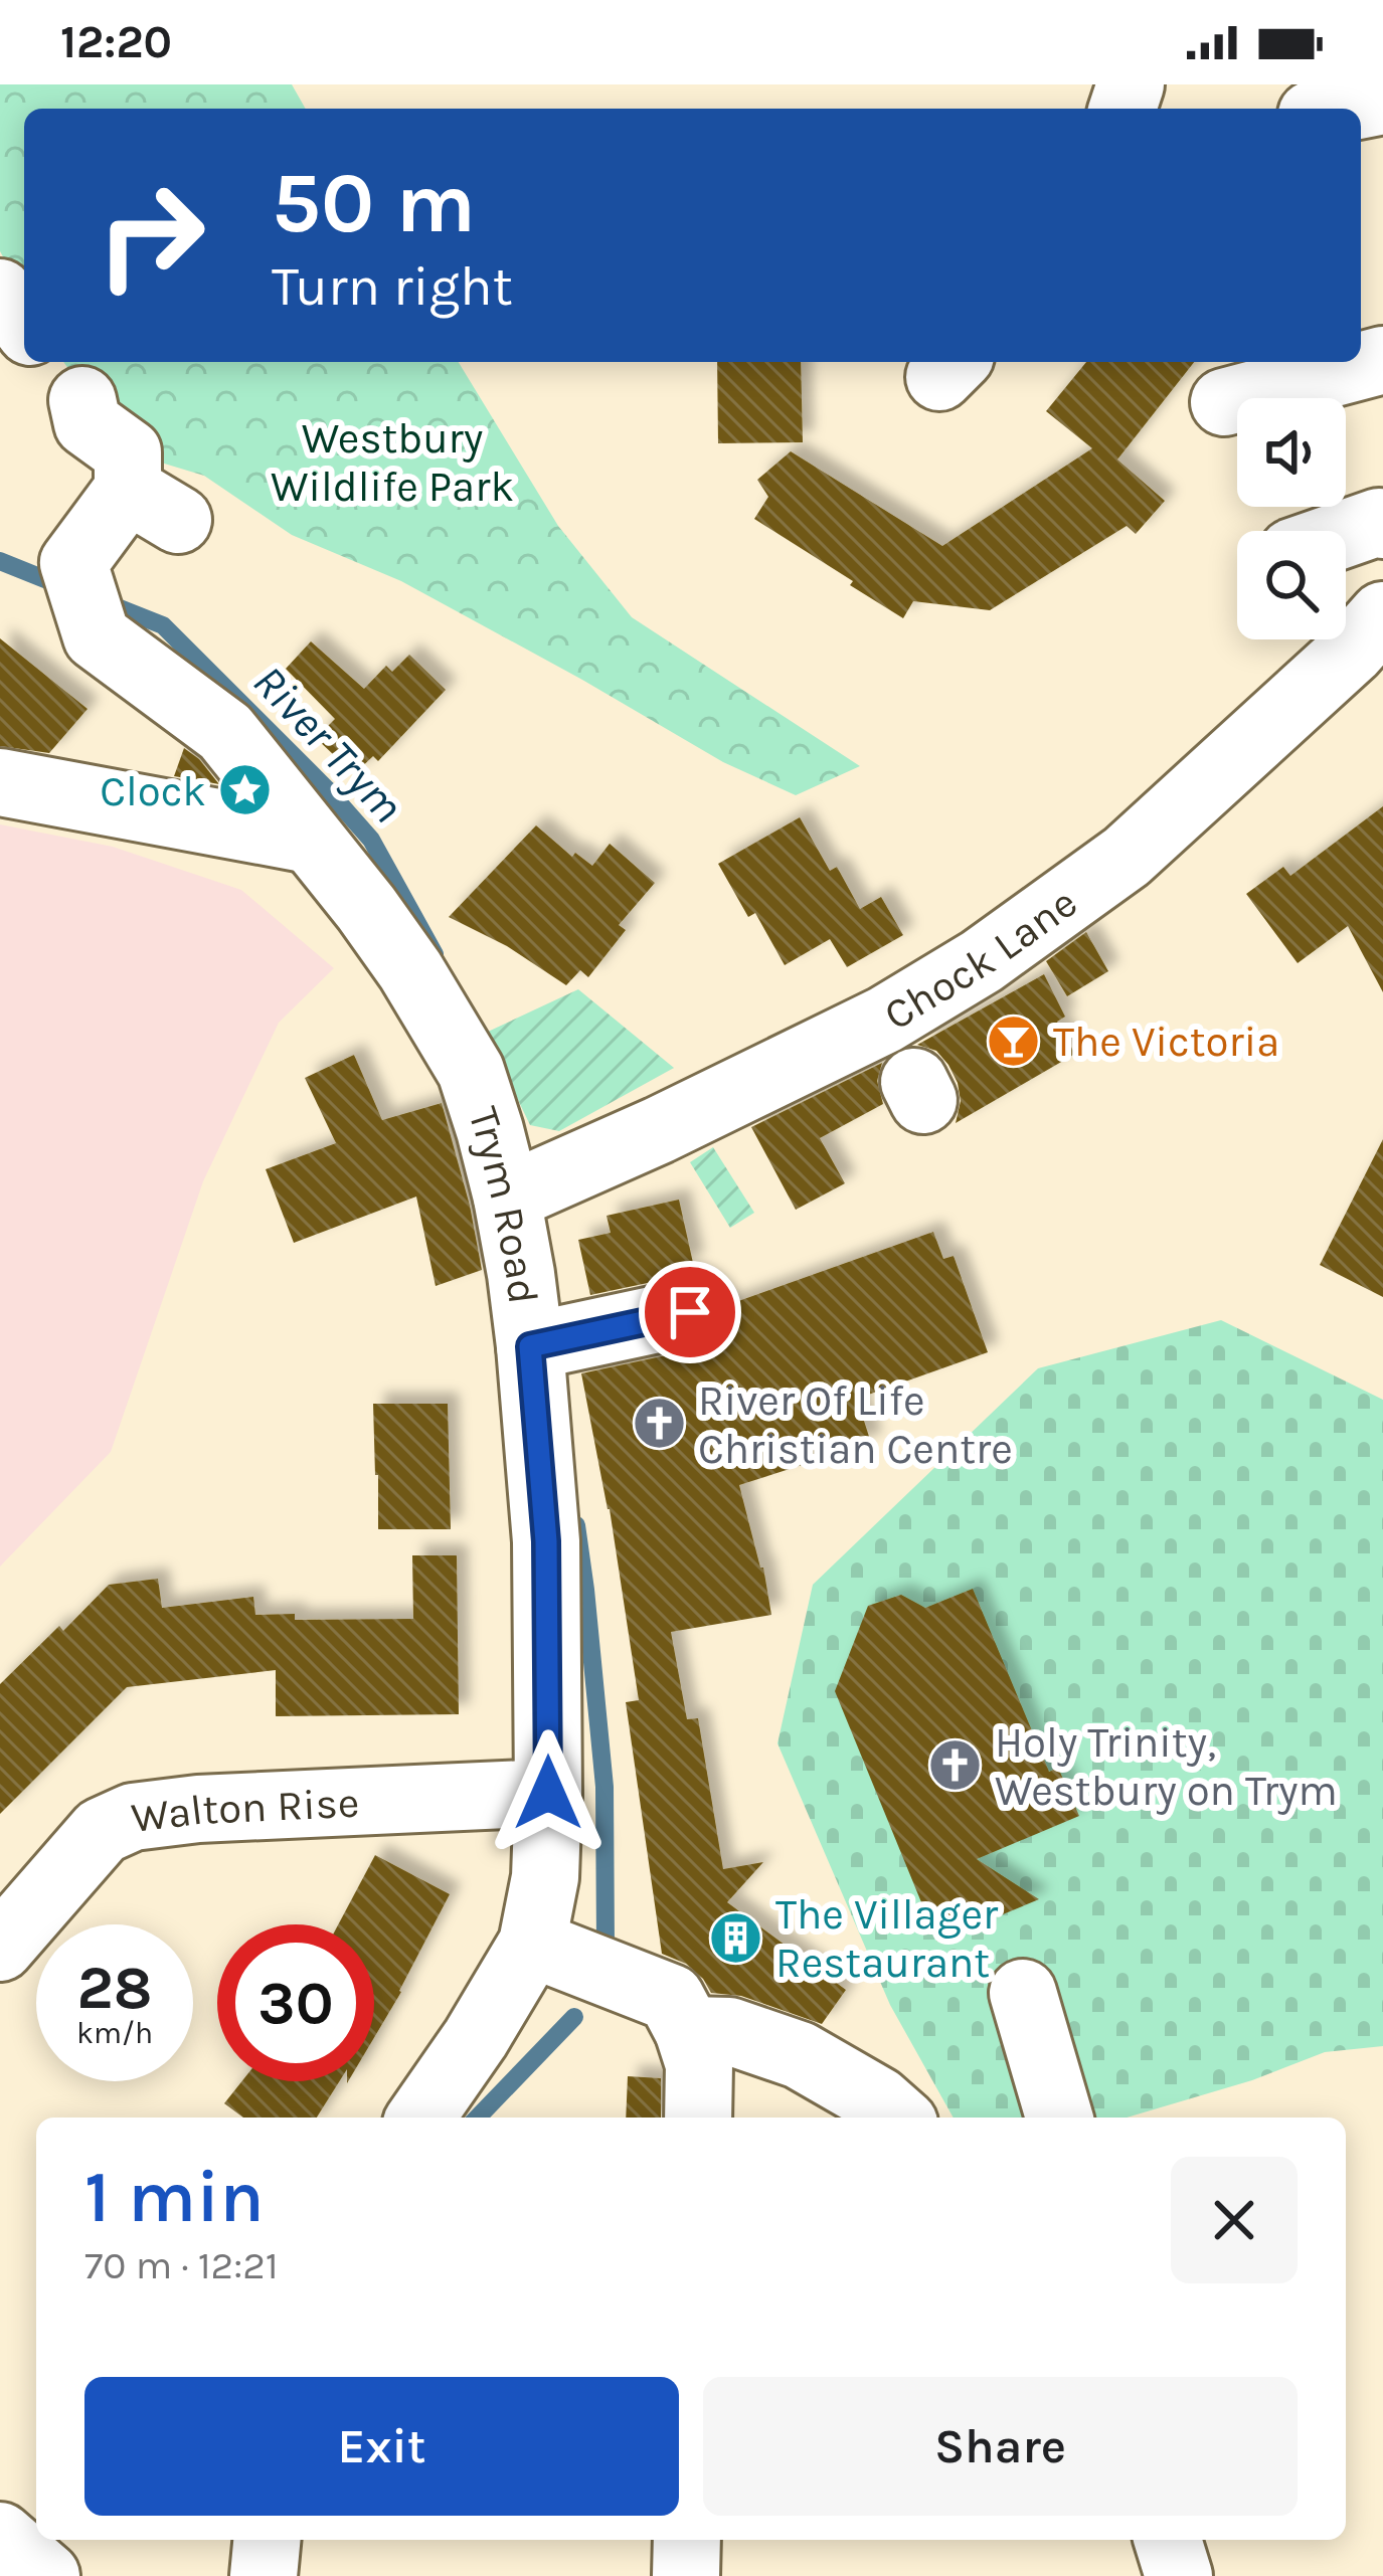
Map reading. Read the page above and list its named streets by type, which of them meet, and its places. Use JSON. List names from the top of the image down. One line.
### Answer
{"streets":{"street":["Chock Lane","Trym Road","Walton Rise"]},"crossings":[["Chock Lane","Trym Road"],["Trym Road","Walton Rise"]],"water":["River Trym"],"parks":["Westbury Wildlife Park"],"places":{"place":["Clock"],"bar":["The Victoria"],"church":["River Of Life Christian Centre","Holy Trinity, Westbury on Trym"],"building":["The Villager Restaurant"]},"page":{"status":"12:20","turn":["50 m","Turn right"],"speed":"28 km/h","limit":"30","heading":["1 min","70 m · 12:21"],"buttons":["Exit","Share"]}}
